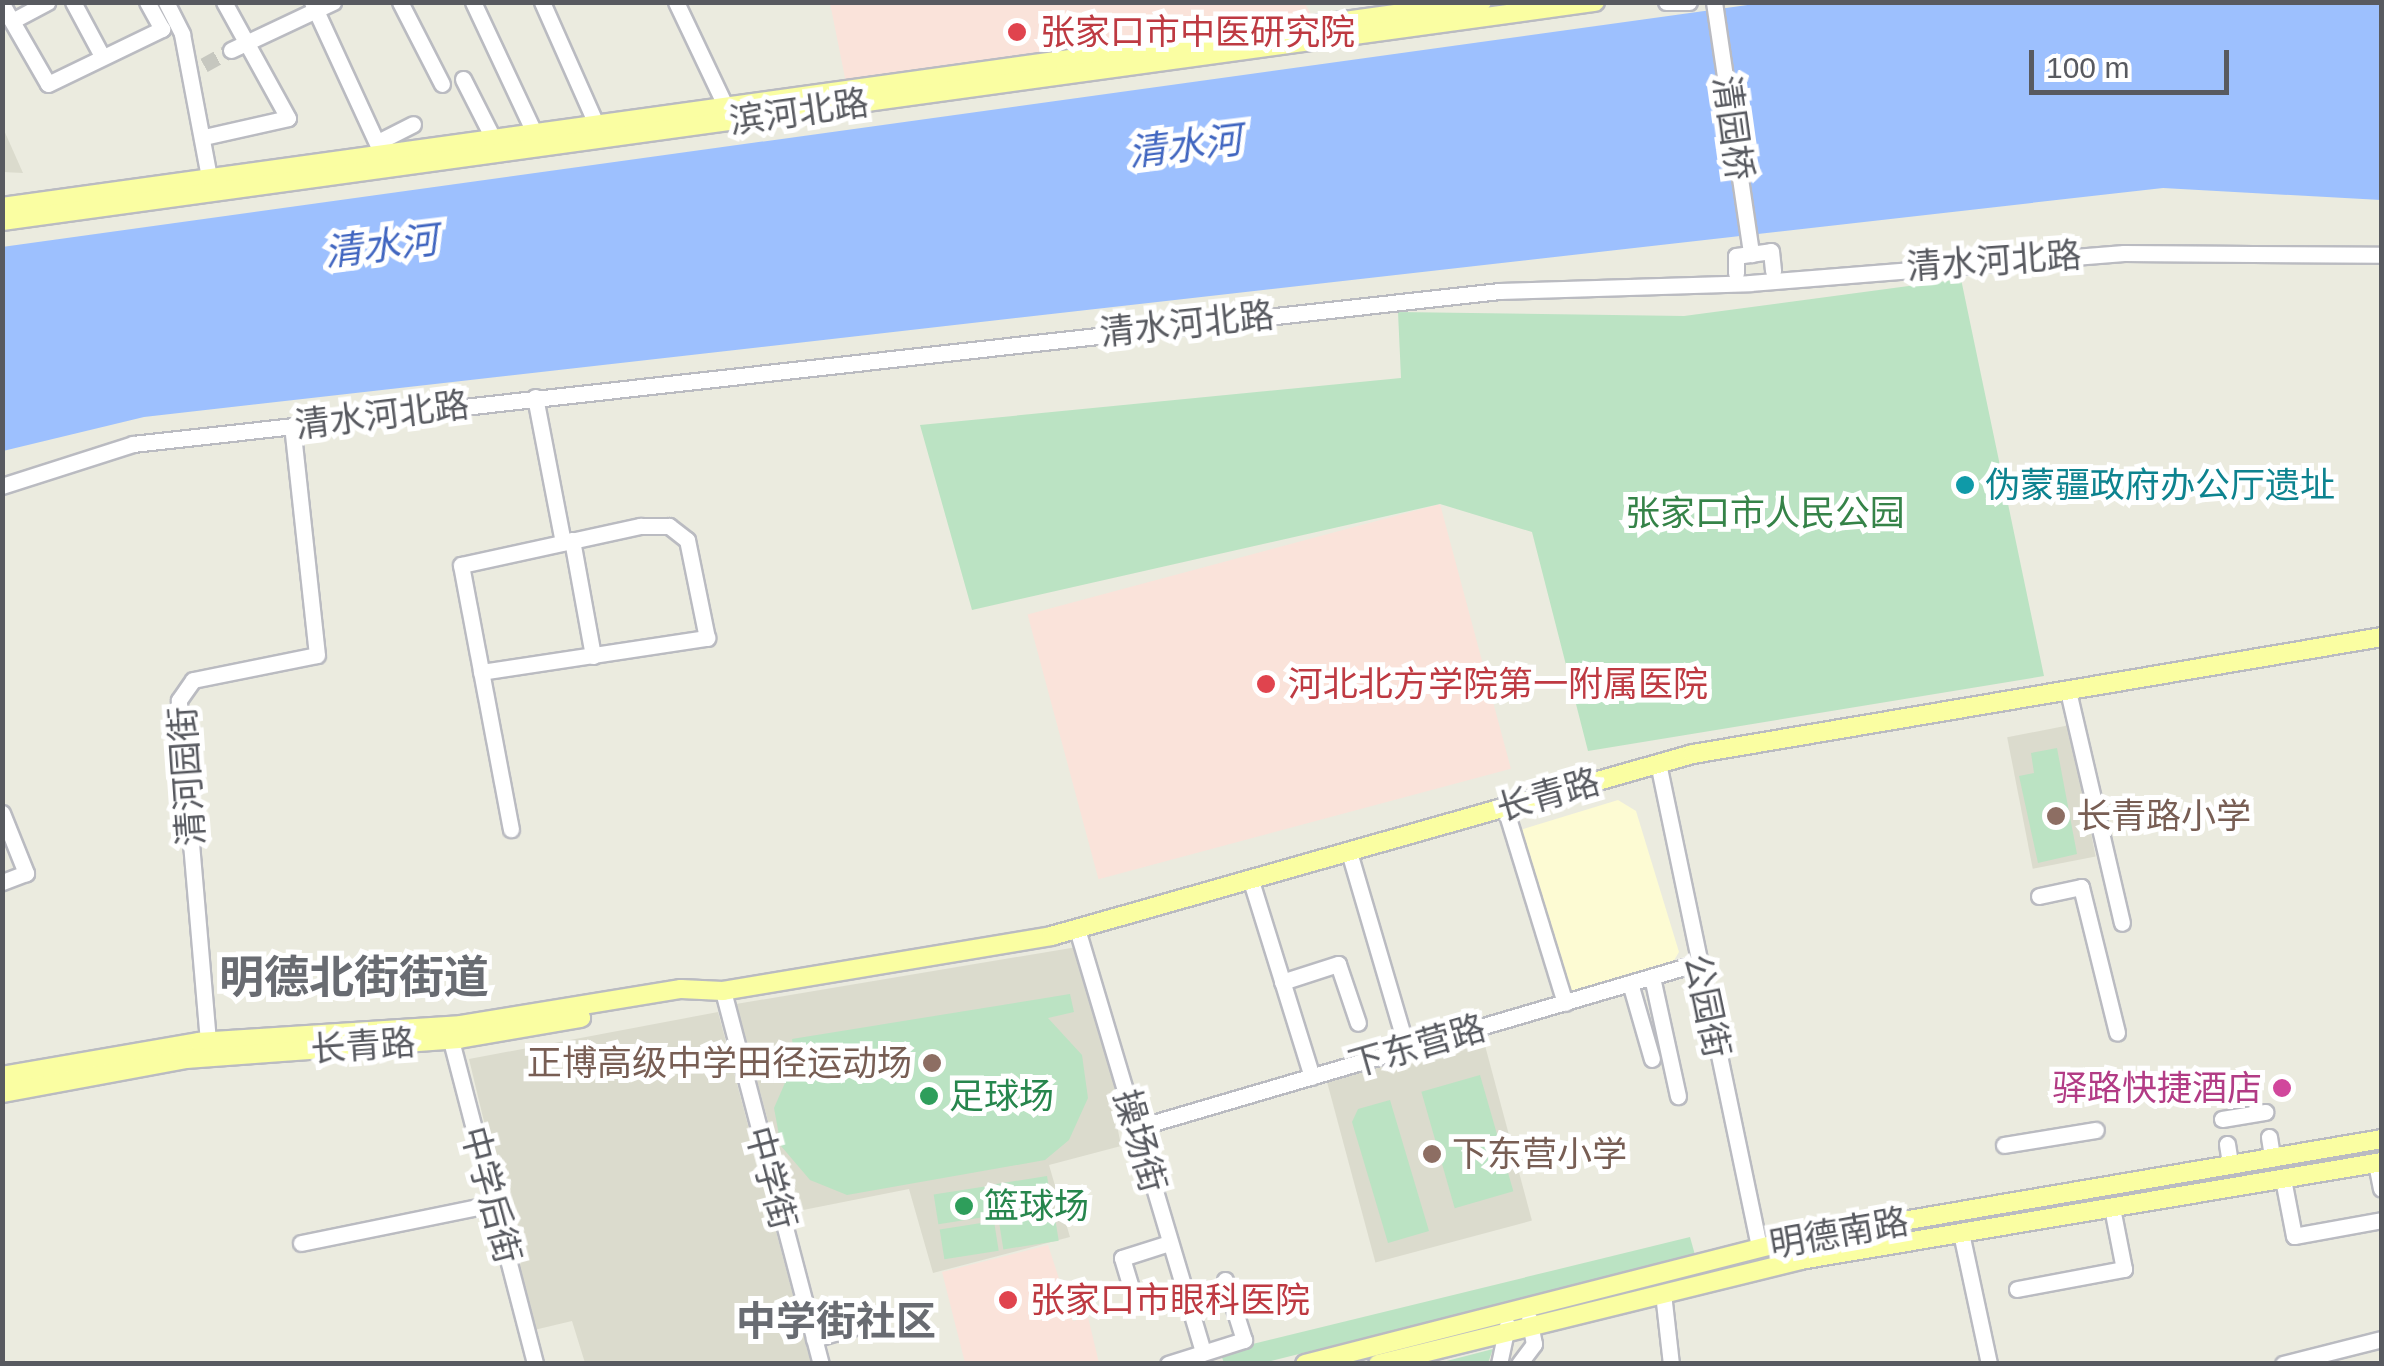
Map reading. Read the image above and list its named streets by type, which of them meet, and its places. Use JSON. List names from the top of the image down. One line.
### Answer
{"streets":{"main road":["滨河北路","长青路","明德南路"],"street":["清园桥","清水河北路","清河园街","公园街","下东营路","操场街","中学街","中学后街"]},"crossings":[["清水河北路","清河园街"],["清河园街","长青路"],["长青路","公园街"],["长青路","操场街"],["长青路","中学街"],["长青路","中学后街"],["公园街","下东营路"],["公园街","明德南路"],["下东营路","操场街"]],"districts":["明德北街街道","中学街社区"],"water":["清水河"],"parks":["张家口市人民公园"],"places":["张家口市中医研究院","伪蒙疆政府办公厅遗址","河北北方学院第一附属医院","长青路小学","正博高级中学田径运动场","驿路快捷酒店","足球场","下东营小学","篮球场","张家口市眼科医院"],"scale_bar":"100 m"}
